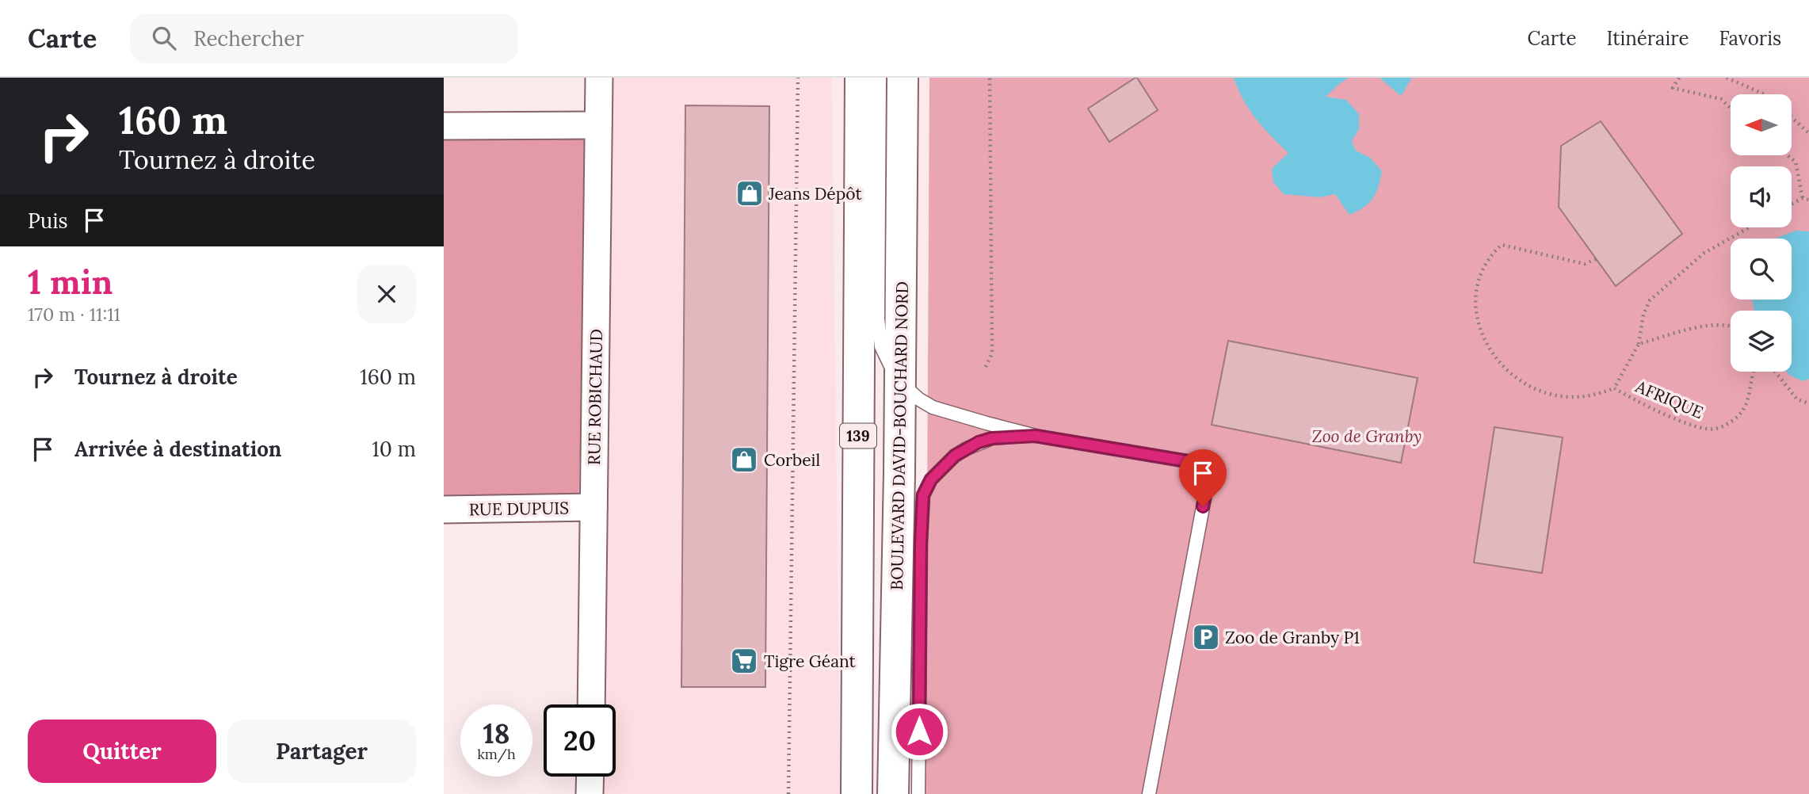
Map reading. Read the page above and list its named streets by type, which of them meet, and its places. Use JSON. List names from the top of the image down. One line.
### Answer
{"streets":{"highway":["139","BOULEVARD DAVID-BOUCHARD NORD"],"street":["RUE ROBICHAUD","RUE DUPUIS"],"path":["AFRIQUE"]},"crossings":[["RUE ROBICHAUD","RUE DUPUIS"]],"parks":["Zoo de Granby"],"places":{"shop":["Jeans Dépôt","Corbeil"],"parking":["Zoo de Granby P1"],"supermarket":["Tigre Géant"]},"north":"left","page":{"header":"Carte","search":"Rechercher","nav":["Carte","Itinéraire","Favoris"],"turn":["160 m","Tournez à droite"],"then":"Puis","heading":["1 min","170 m · 11:11"],"list":[{"name":"Tournez à droite","value":"160 m"},{"name":"Arrivée à destination","value":"10 m"}],"speed":"18 km/h","limit":"20","buttons":["Quitter","Partager"]}}
